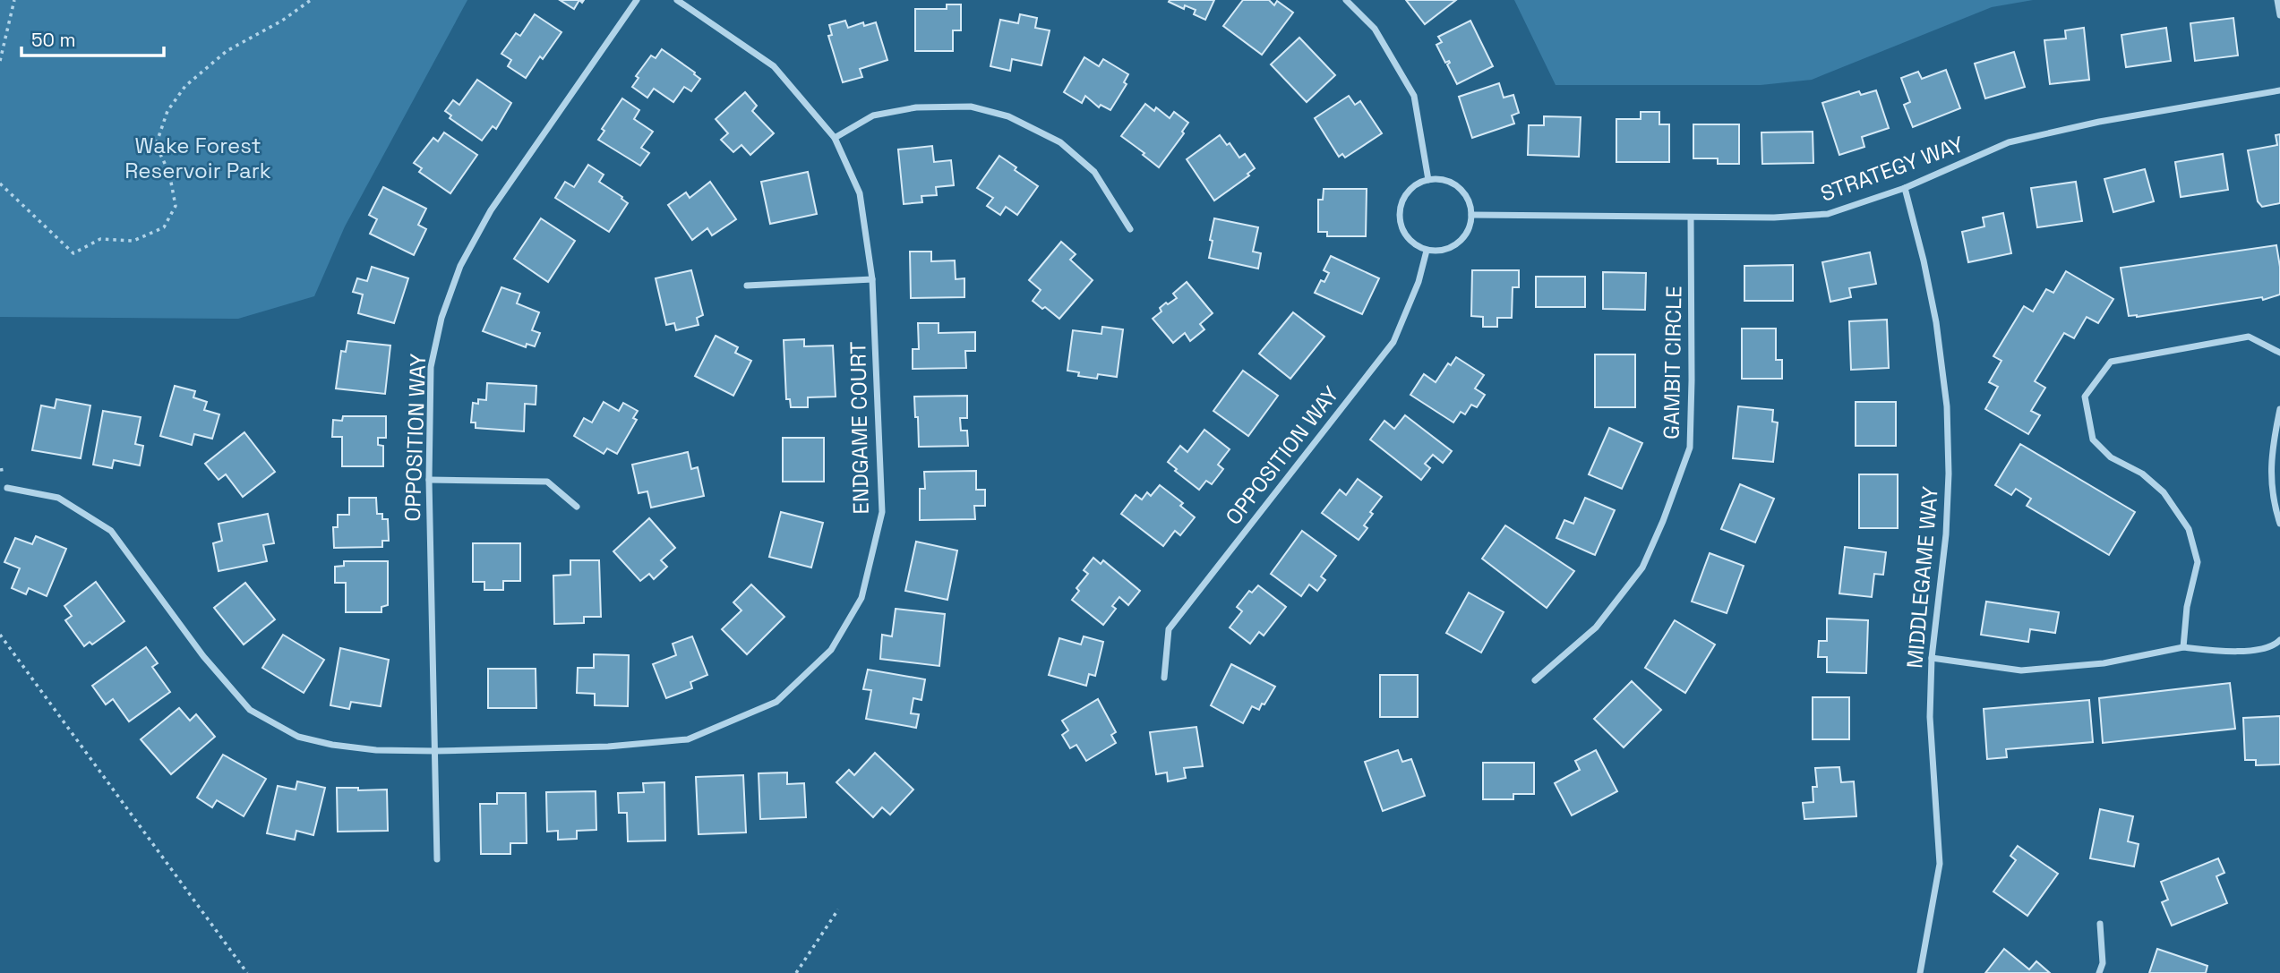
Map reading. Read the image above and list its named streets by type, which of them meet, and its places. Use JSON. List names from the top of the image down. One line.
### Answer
{"streets":{"street":["STRATEGY WAY","GAMBIT CIRCLE","ENDGAME COURT","OPPOSITION WAY","MIDDLEGAME WAY"]},"crossings":[["STRATEGY WAY","GAMBIT CIRCLE"],["STRATEGY WAY","OPPOSITION WAY"],["STRATEGY WAY","MIDDLEGAME WAY"],["ENDGAME COURT","OPPOSITION WAY"]],"parks":["Wake Forest Reservoir Park"],"scale_bar":"50 m"}
